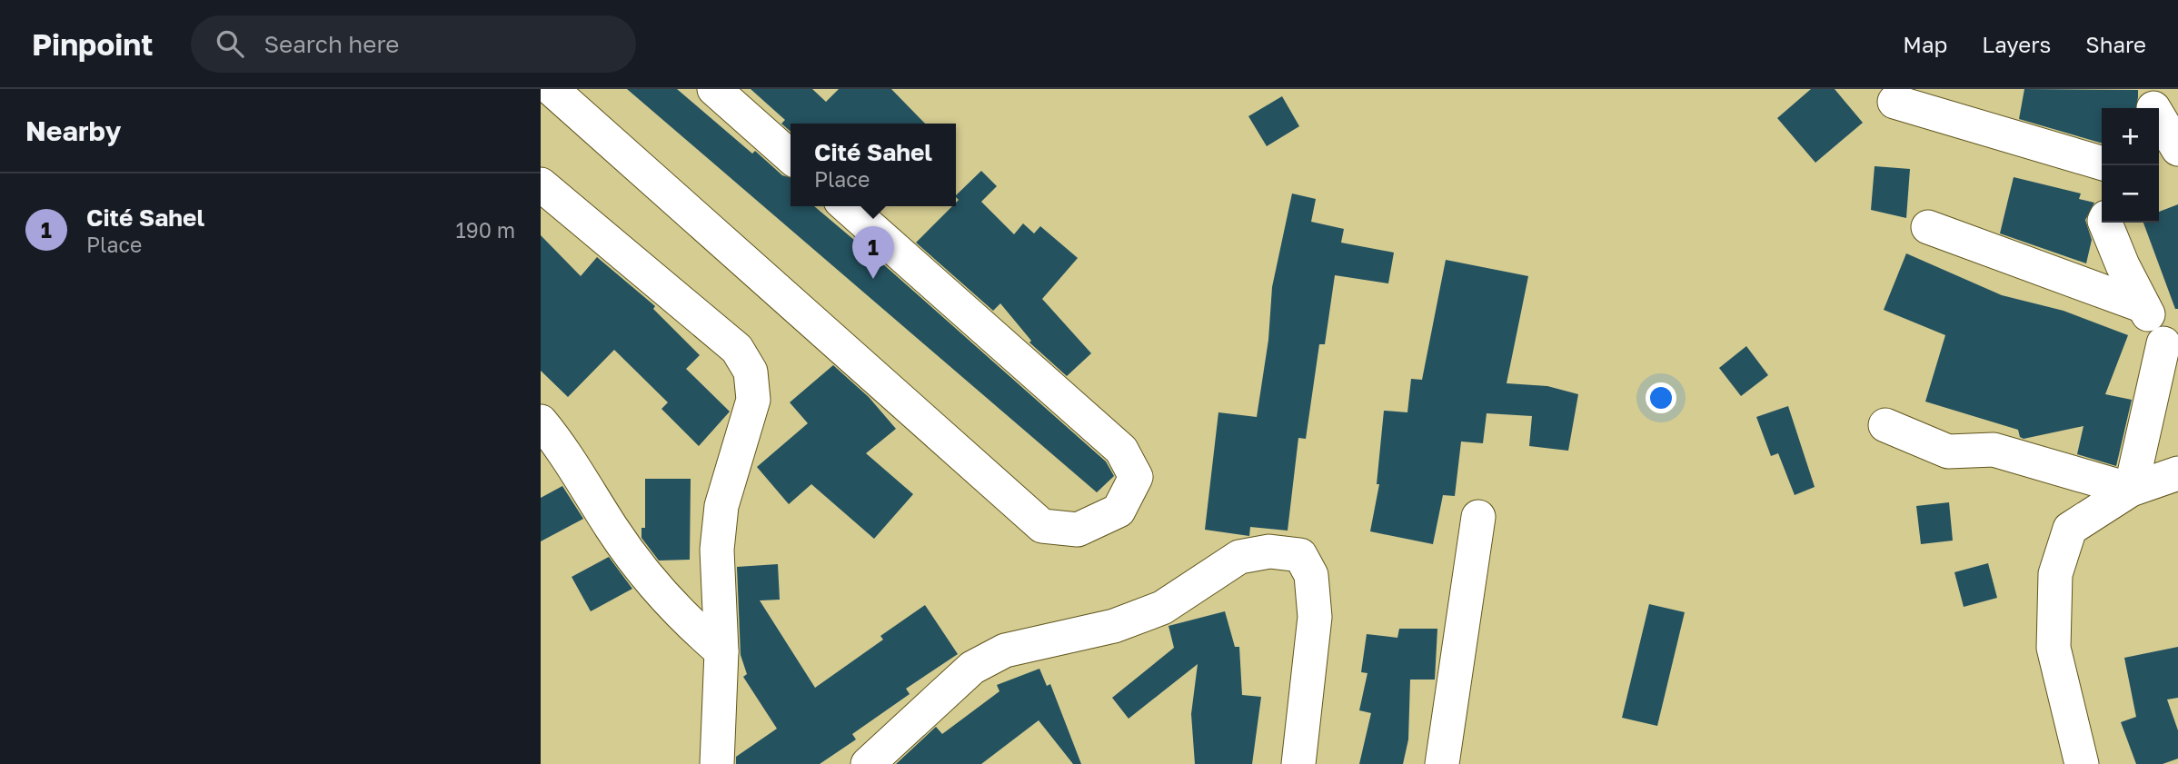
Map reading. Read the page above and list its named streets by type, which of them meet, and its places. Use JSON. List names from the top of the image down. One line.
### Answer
{"page":{"header":"Pinpoint","search":"Search here","nav":["Map","Layers","Share"],"heading":"Nearby","map_buttons":["+","−"],"popup":["Cité Sahel","Place"],"list":[{"mark":"1","name":"Cité Sahel","note":"Place","value":"190 m"}],"pins":"1"}}
